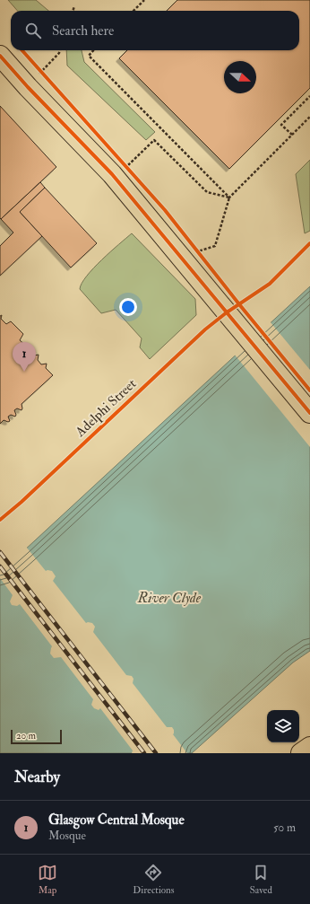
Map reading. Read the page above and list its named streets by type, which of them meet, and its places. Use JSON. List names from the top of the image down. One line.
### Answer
{"streets":{"cycle path":["Adelphi Street"]},"water":["River Clyde"],"scale_bar":"20 m","north":"right","page":{"search":"Search here","pins":"1","scale":"20 m","heading":"Nearby","list":[{"mark":"1","name":"Glasgow Central Mosque","note":"Mosque","value":"50 m"}],"nav":["Map","Directions","Saved"]}}
